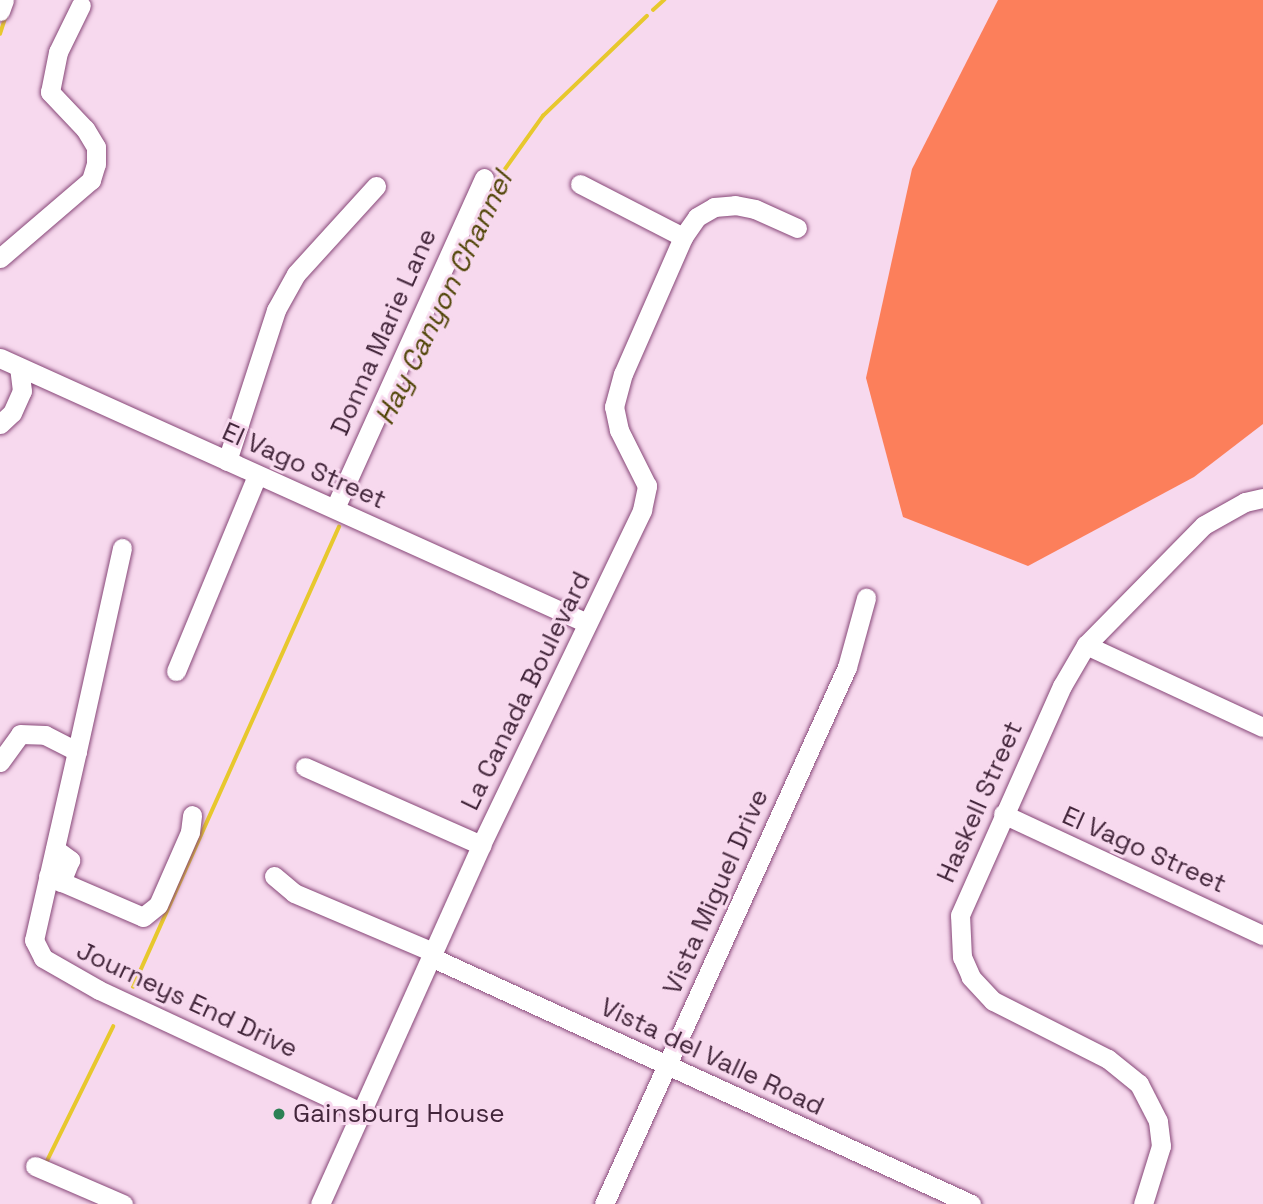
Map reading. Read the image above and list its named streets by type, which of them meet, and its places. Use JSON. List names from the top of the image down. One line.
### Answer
{"streets":{"street":["Donna Marie Lane","El Vago Street","La Canada Boulevard","Haskell Street","Vista Miguel Drive","Journeys End Drive","Vista del Valle Road"]},"crossings":[["Donna Marie Lane","El Vago Street"],["El Vago Street","La Canada Boulevard"],["El Vago Street","Haskell Street"],["La Canada Boulevard","Journeys End Drive"],["La Canada Boulevard","Vista del Valle Road"],["Vista Miguel Drive","Vista del Valle Road"]],"water":["Hay Canyon Channel"],"places":["Gainsburg House"]}
